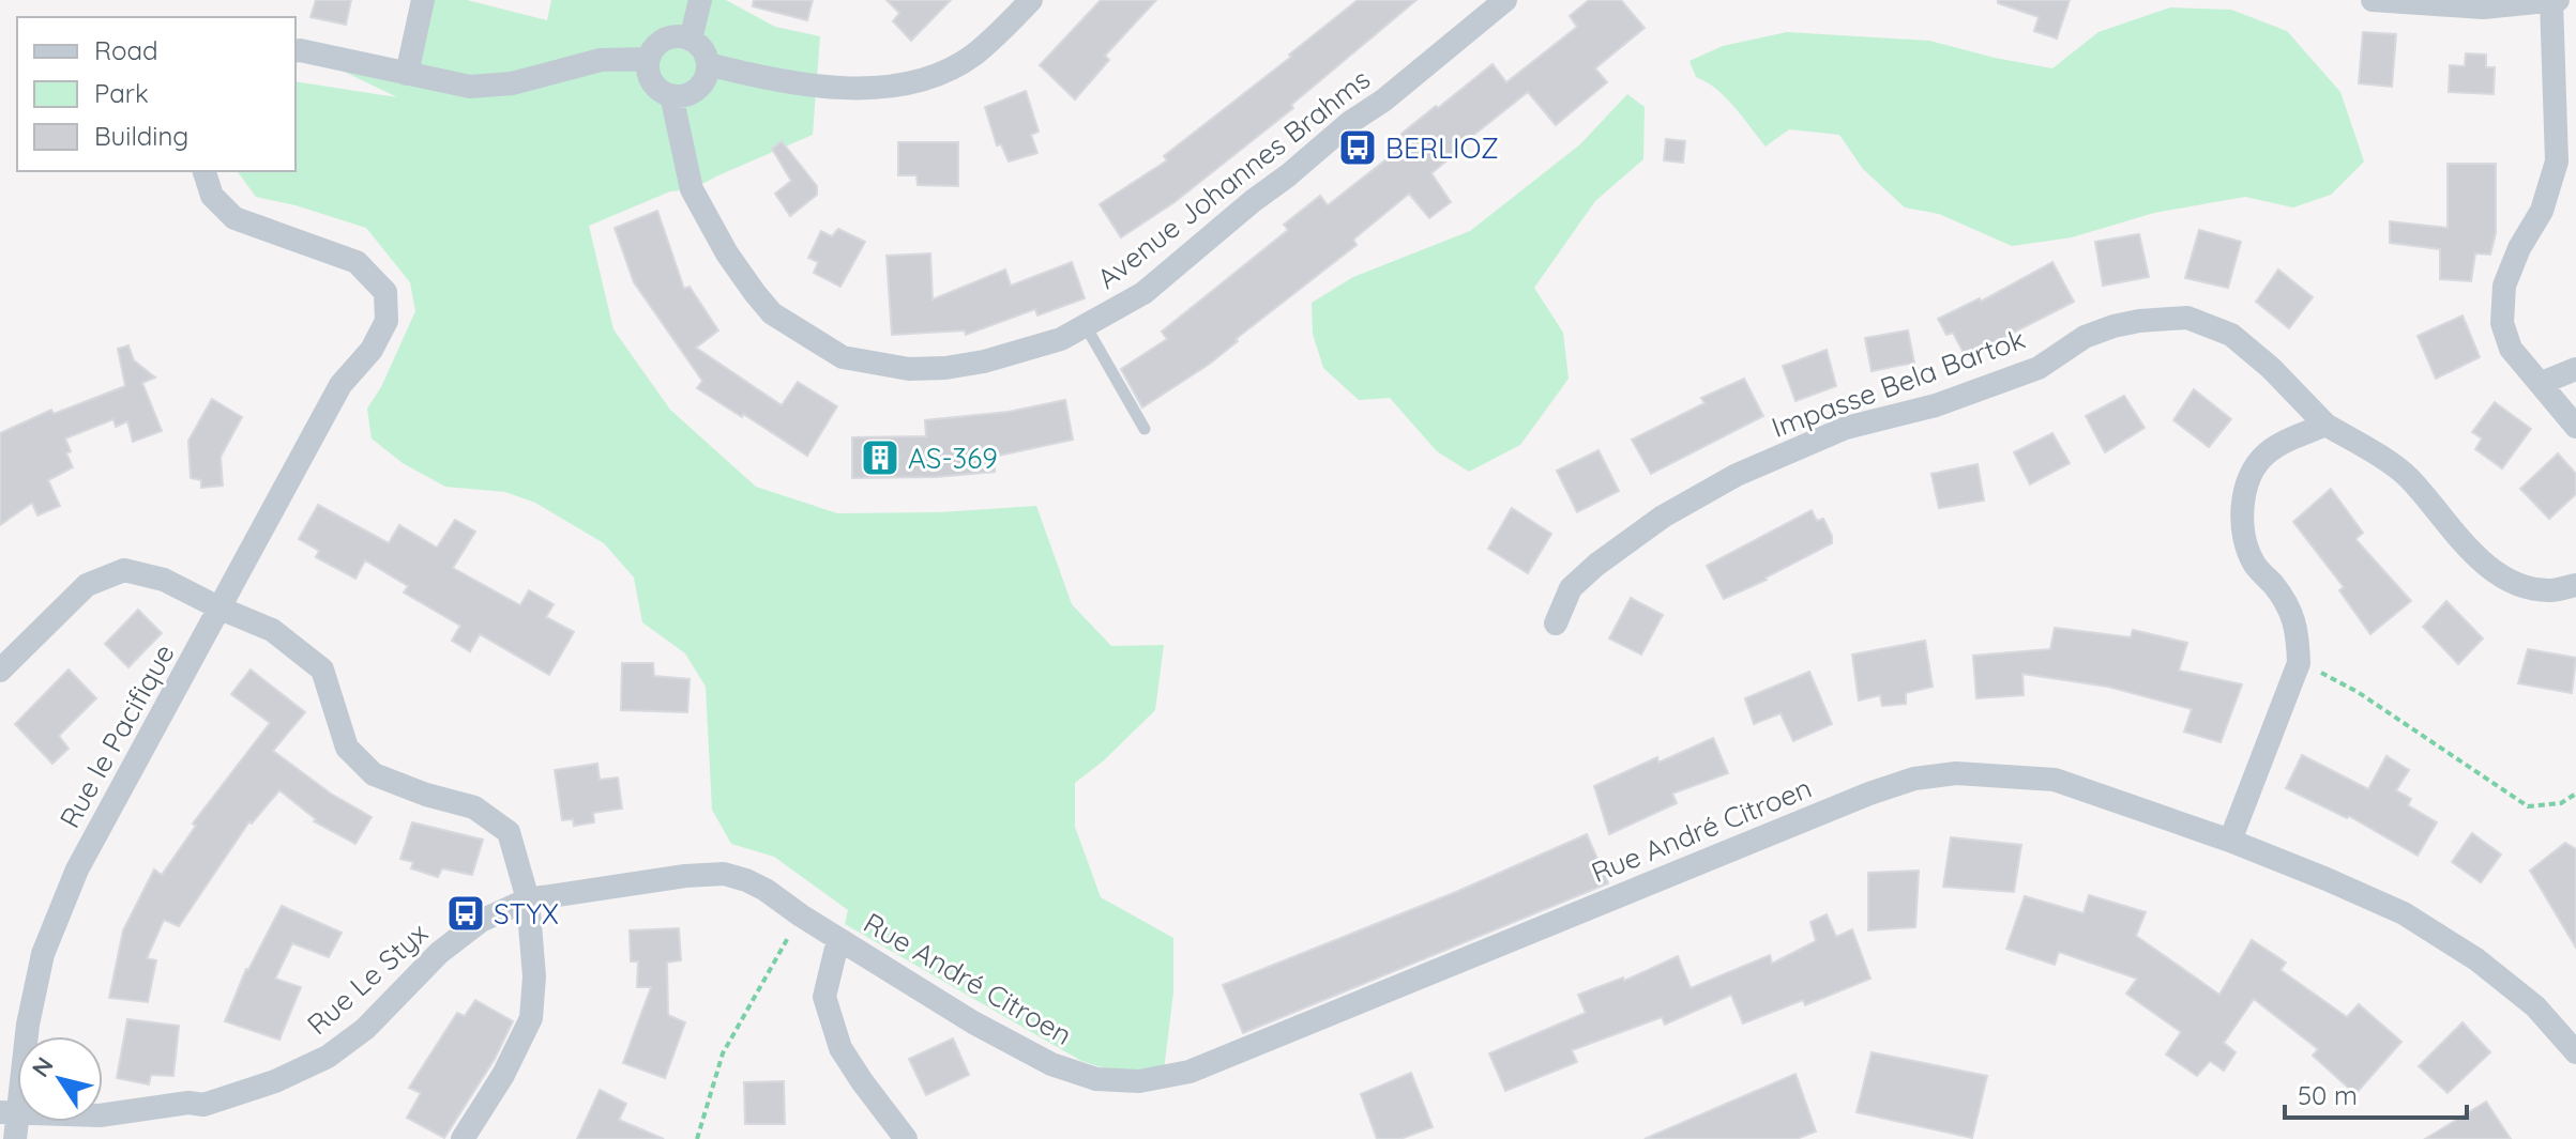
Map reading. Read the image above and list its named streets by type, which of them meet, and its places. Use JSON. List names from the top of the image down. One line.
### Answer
{"streets":{"street":["Avenue Johannes Brahms","Impasse Bela Bartok","Rue le Pacifique","Rue André Citroen","Rue Le Styx"]},"crossings":[["Rue le Pacifique","Rue Le Styx"],["Rue André Citroen","Rue Le Styx"]],"places":{"bus stop":["BERLIOZ","STYX"],"building":["AS-369"]},"legend":["Road","Park","Building"],"scale_bar":"50 m","north":"top left"}
